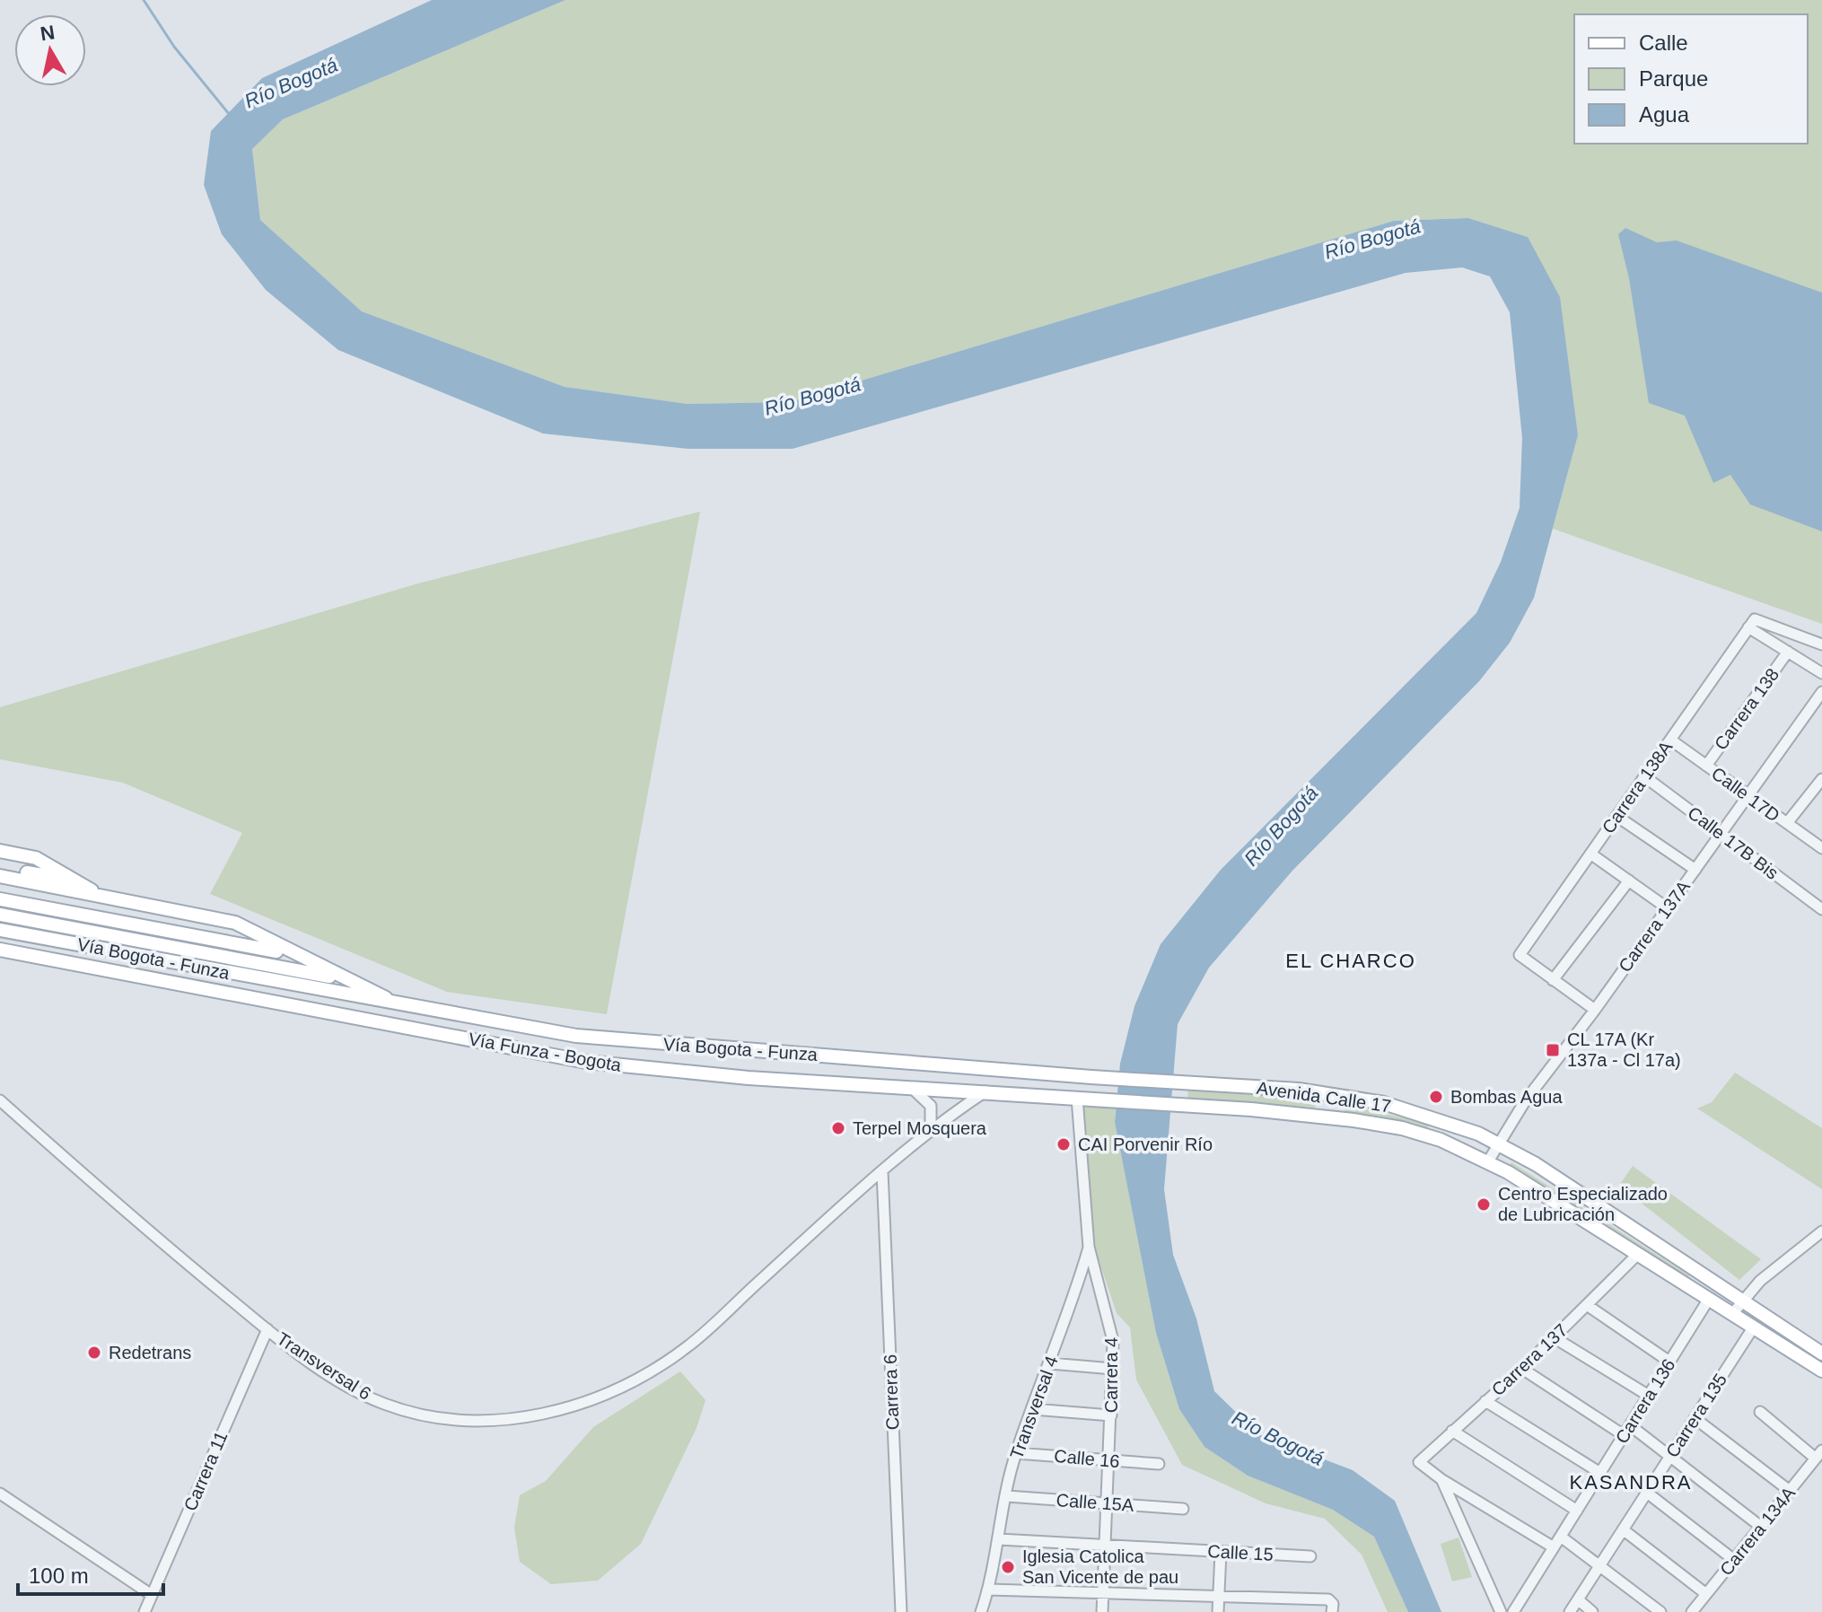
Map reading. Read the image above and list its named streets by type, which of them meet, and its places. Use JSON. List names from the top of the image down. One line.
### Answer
{"streets":{"main road":["Vía Bogota - Funza","Vía Funza - Bogota","Avenida Calle 17"],"street":["Carrera 138","Carrera 138A","Calle 17D","Calle 17B Bis","Carrera 137A","Carrera 137","Transversal 6","Carrera 4","Carrera 6","Carrera 136","Transversal 4","Carrera 135","Calle 16","Carrera 11","Calle 15A","Carrera 134A","Calle 15"]},"crossings":[["Carrera 138","Calle 17D"],["Carrera 138A","Calle 17D"],["Carrera 138A","Calle 17B Bis"],["Calle 17D","Carrera 137A"],["Calle 17B Bis","Carrera 137A"],["Carrera 137A","Avenida Calle 17"],["Vía Bogota - Funza","Avenida Calle 17"],["Vía Funza - Bogota","Avenida Calle 17"],["Vía Funza - Bogota","Transversal 6"],["Vía Funza - Bogota","Carrera 4"],["Avenida Calle 17","Carrera 137"],["Avenida Calle 17","Carrera 136"],["Avenida Calle 17","Carrera 135"],["Transversal 6","Carrera 6"],["Transversal 6","Carrera 11"],["Carrera 4","Transversal 4"],["Carrera 4","Calle 16"],["Carrera 4","Calle 15A"],["Carrera 4","Calle 15"],["Transversal 4","Calle 16"],["Transversal 4","Calle 15A"],["Transversal 4","Calle 15"]],"districts":["EL CHARCO","KASANDRA"],"water":["Río Bogotá"],"places":{"transit":["CL 17A (Kr 137a - Cl 17a)"],"other":["Bombas Agua","Terpel Mosquera","CAI Porvenir Río","Centro Especializado de Lubricación","Redetrans","Iglesia Catolica San Vicente de pau"]},"legend":["Calle","Parque","Agua"],"scale_bar":"100 m","north":"top"}
